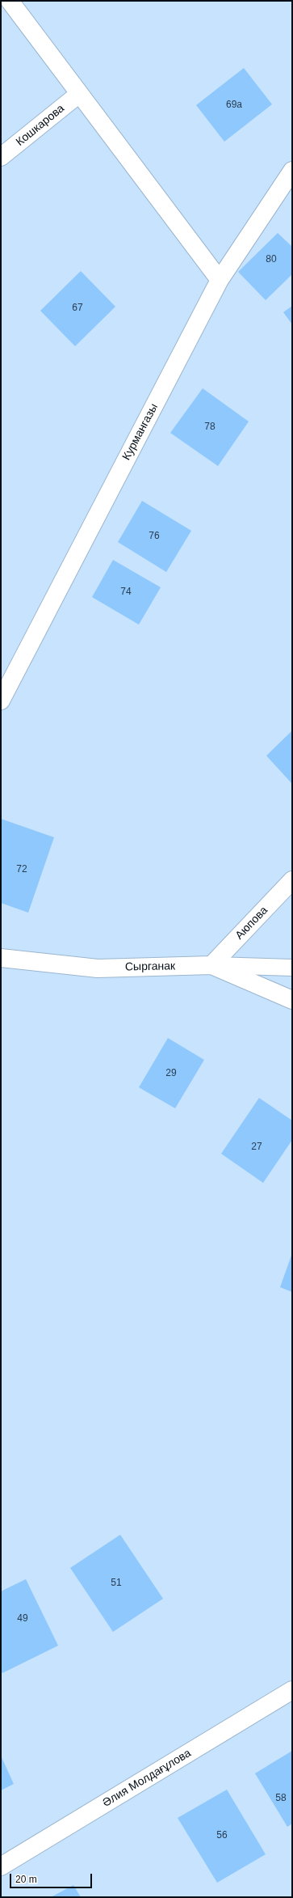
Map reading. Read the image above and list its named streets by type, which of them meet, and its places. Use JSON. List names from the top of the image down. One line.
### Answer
{"streets":{"street":["Кошкарова","Курмангазы","Аюпова","Сырганак","Әлия Молдағұлова"]},"crossings":[["Аюпова","Сырганак"]],"house_numbers":["69а","80","67","78","76","74","72","29","27","51","49","58","56"],"scale_bar":"20 m"}
